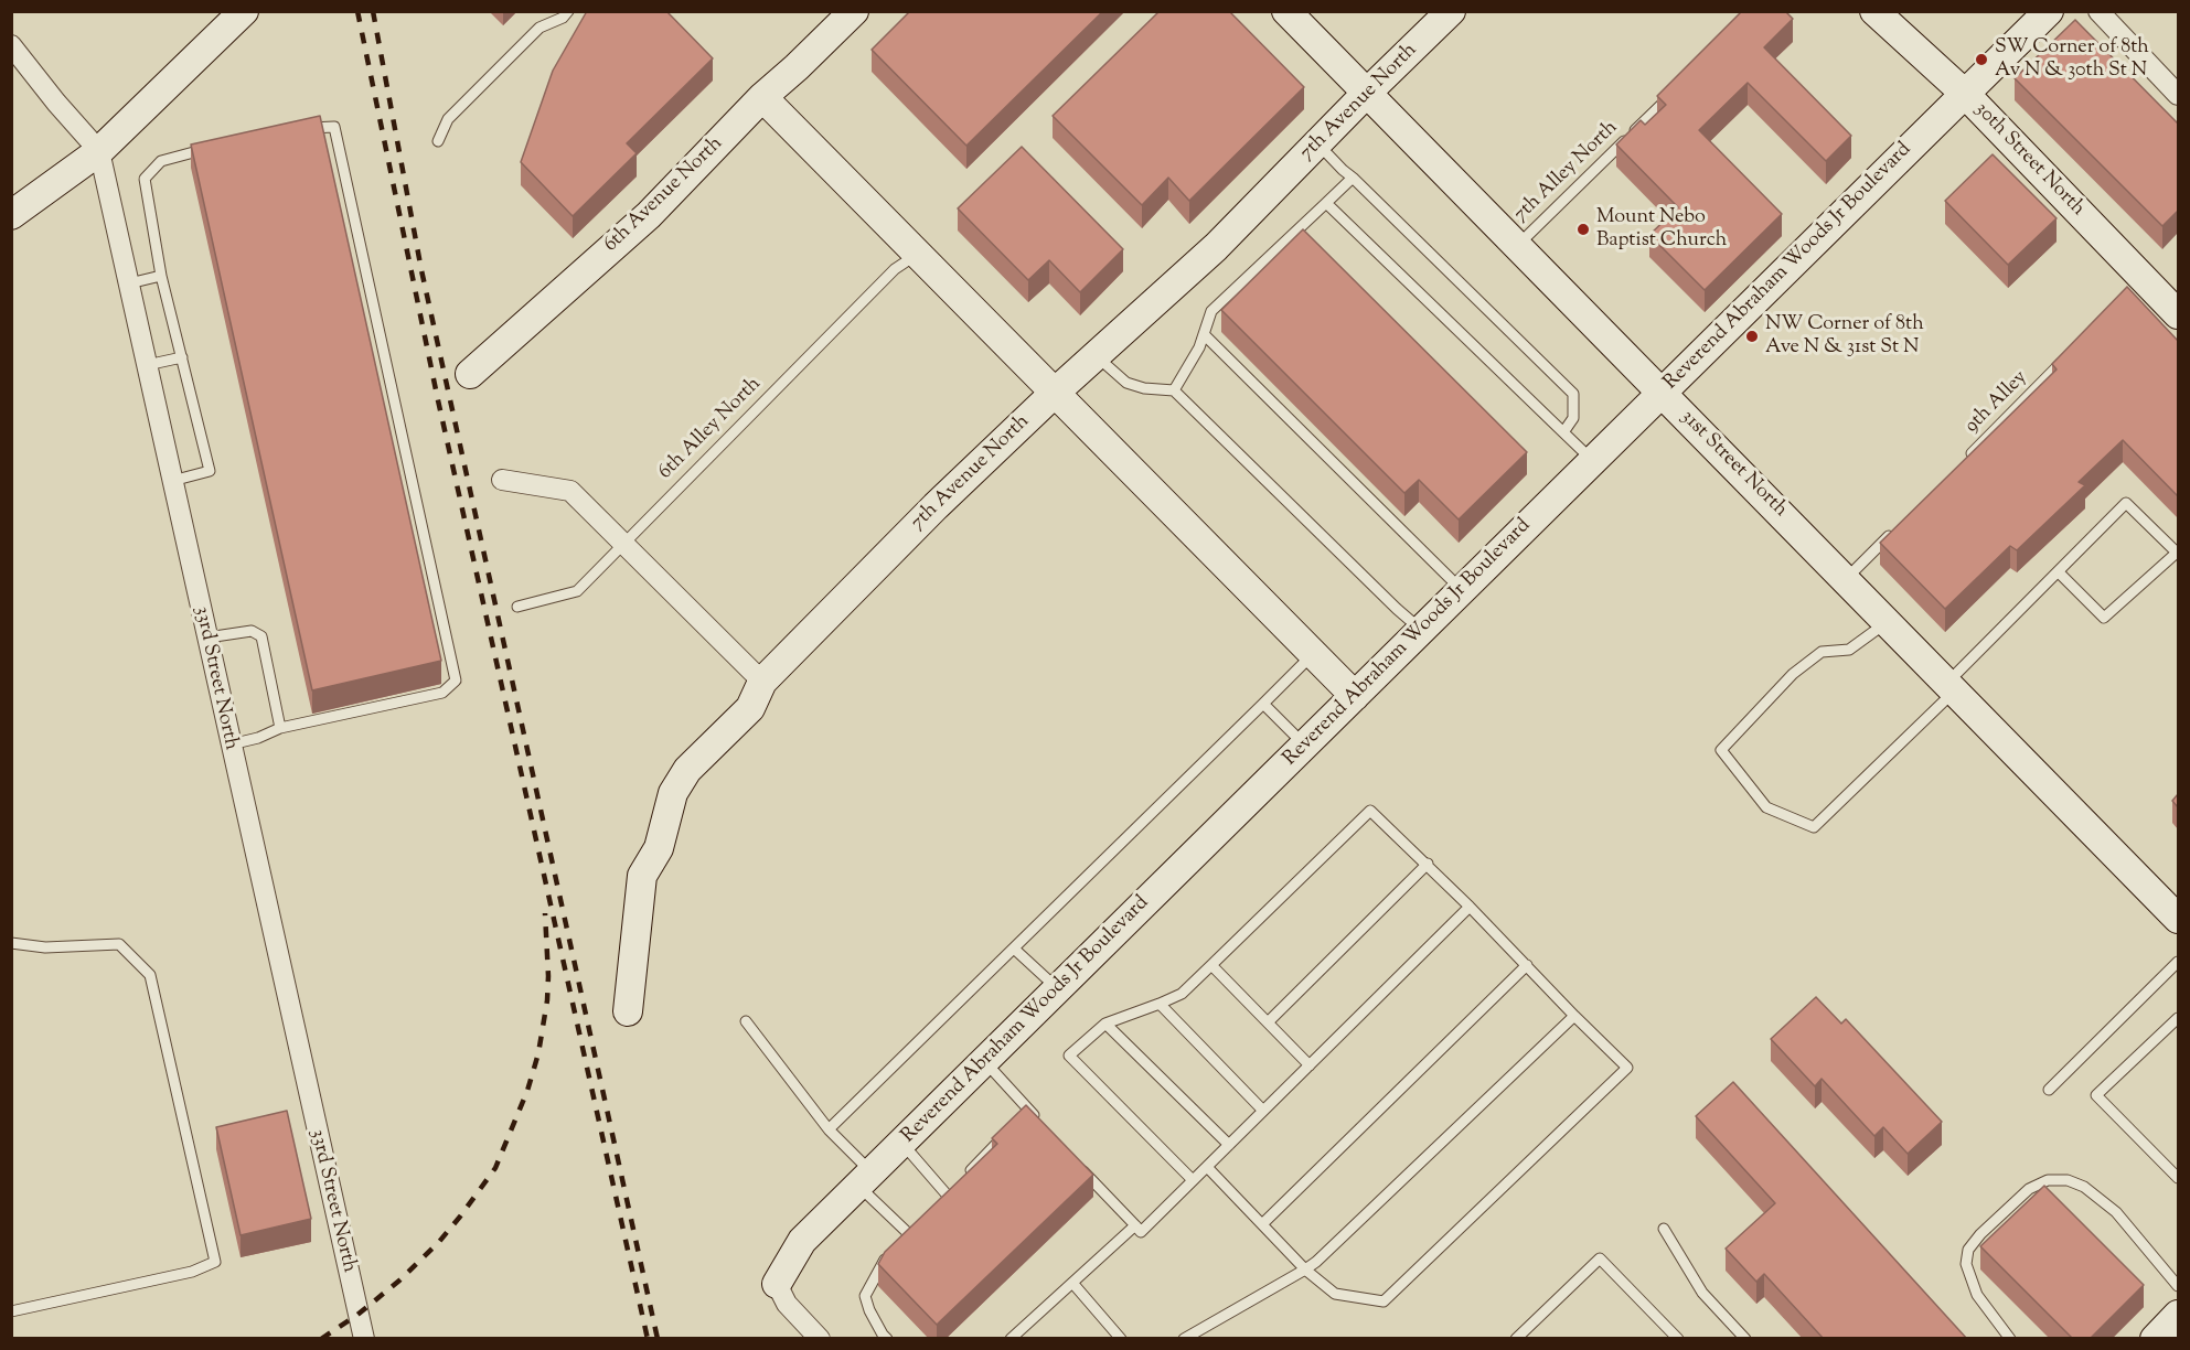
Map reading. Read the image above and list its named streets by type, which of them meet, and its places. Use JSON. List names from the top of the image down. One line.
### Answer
{"streets":{"street":["7th Avenue North","30th Street North","6th Avenue North","Reverend Abraham Woods Jr Boulevard","31st Street North","33rd Street North"],"lane":["7th Alley North","9th Alley","6th Alley North"]},"crossings":[["7th Avenue North","31st Street North"],["30th Street North","Reverend Abraham Woods Jr Boulevard"],["7th Alley North","31st Street North"],["Reverend Abraham Woods Jr Boulevard","31st Street North"]],"places":["SW Corner of 8th Av N & 30th St N","Mount Nebo Baptist Church","NW Corner of 8th Ave N & 31st St N"]}
